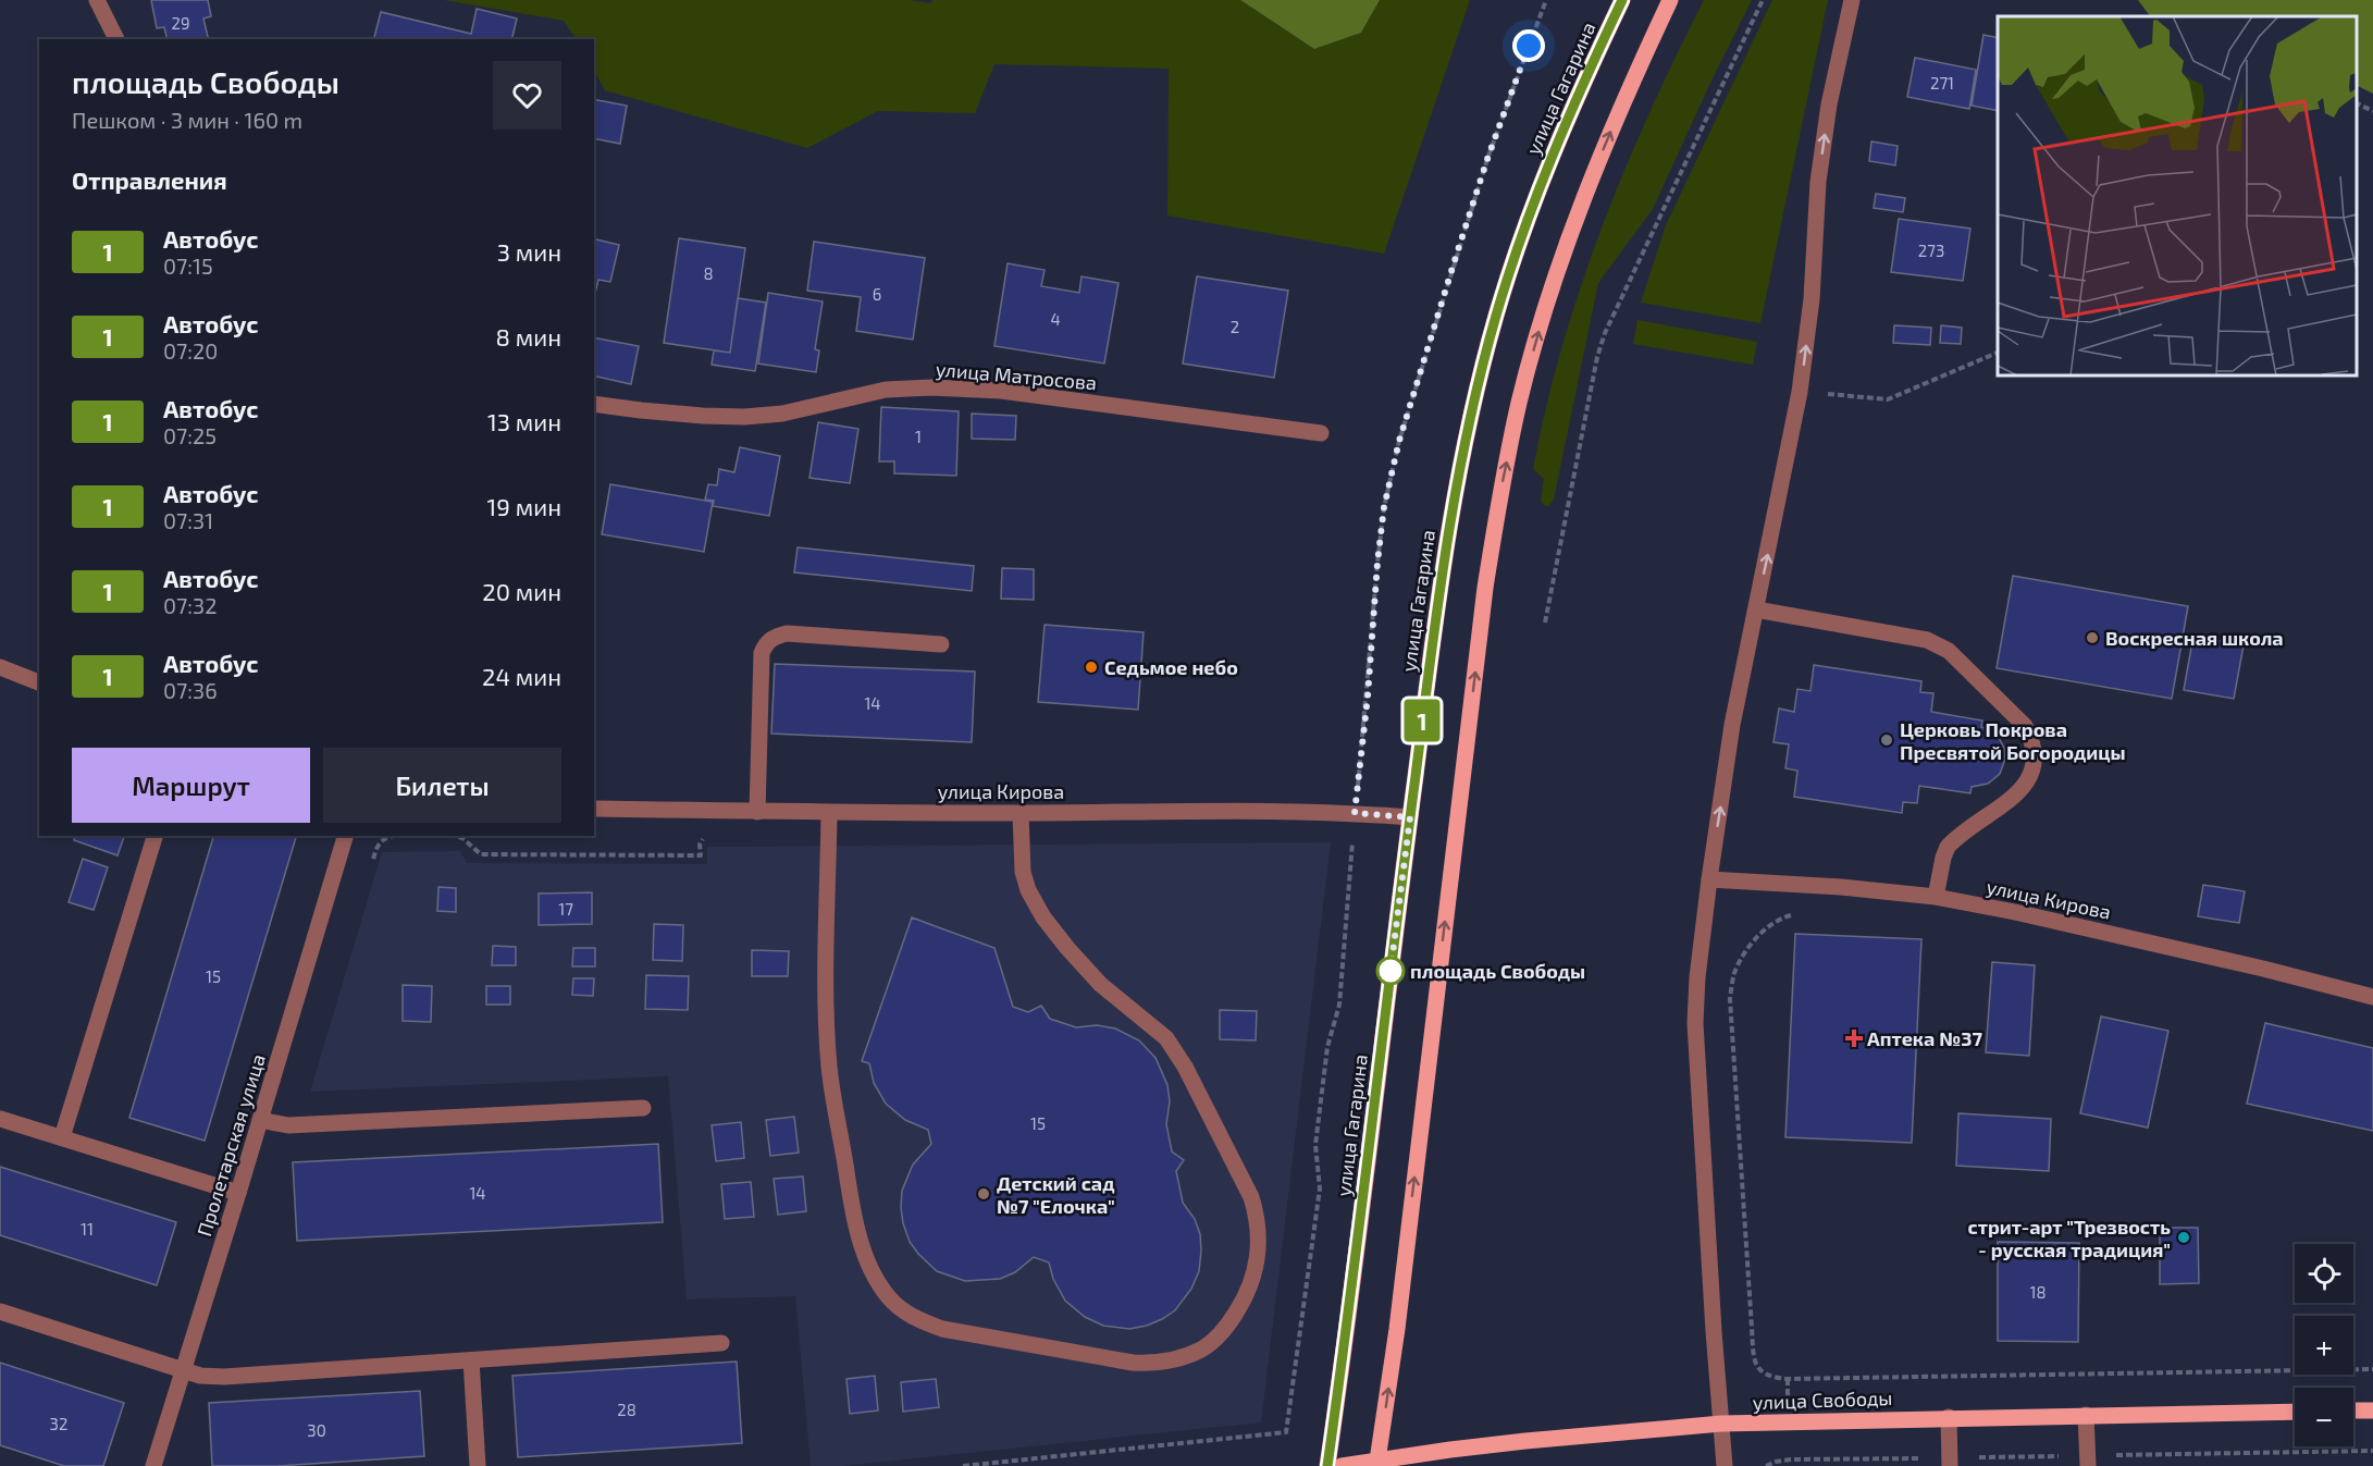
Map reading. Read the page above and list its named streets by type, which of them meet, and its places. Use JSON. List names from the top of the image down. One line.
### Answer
{"streets":{"main road":["улица Гагарина","улица Свободы"],"street":["улица Матросова","улица Кирова","Пролетарская улица"]},"crossings":[["улица Гагарина","улица Кирова"]],"places":{"other":["Воскресная школа","Седьмое небо","Церковь Покрова Пресвятой Богородицы","площадь Свободы","Детский сад №7 \"Елочка\"","стрит-арт \"Трезвость - русская традиция\""],"health":["Аптека №37"]},"lines":["bus line 1"],"house_numbers":["29","271","273","8","6","4","2","1","14","17","15","15","14","11","18","28","32","30"],"page":{"on_map":"1","heading":[["площадь Свободы","Пешком · 3 мин · 160 m"],"Отправления"],"list":[{"mark":"1","name":"Автобус","note":"07:15","value":"3 мин"},{"mark":"1","name":"Автобус","note":"07:20","value":"8 мин"},{"mark":"1","name":"Автобус","note":"07:25","value":"13 мин"},{"mark":"1","name":"Автобус","note":"07:31","value":"19 мин"},{"mark":"1","name":"Автобус","note":"07:32","value":"20 мин"},{"mark":"1","name":"Автобус","note":"07:36","value":"24 мин"}],"buttons":["Маршрут","Билеты"],"map_buttons":["+","−"]}}
